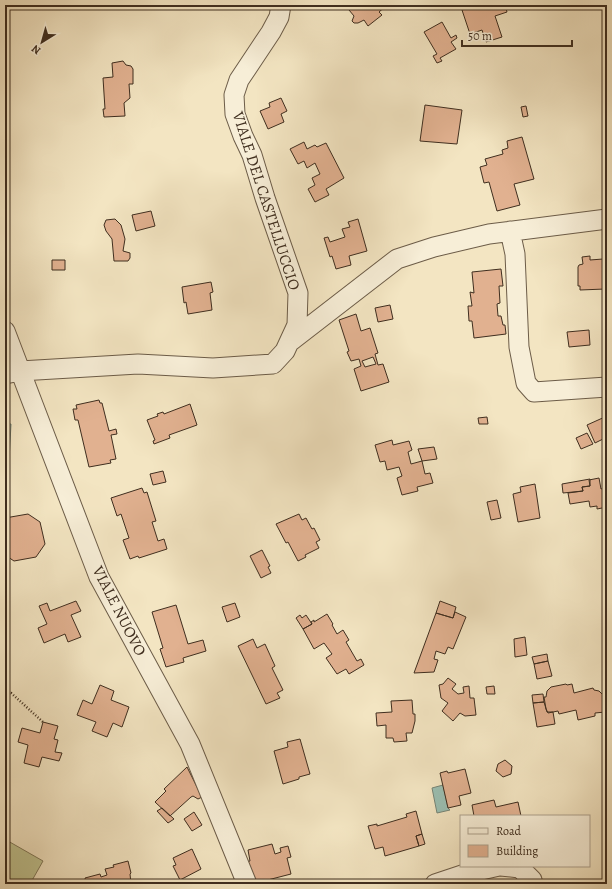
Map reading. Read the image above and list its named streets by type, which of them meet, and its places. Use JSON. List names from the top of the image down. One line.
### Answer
{"streets":{"street":["VIALE DEL CASTELLUCCIO","VIALE NUOVO"]},"crossings":[["VIALE DEL CASTELLUCCIO","VIALE NUOVO"]],"legend":["Road","Building"],"scale_bar":"50 m","north":"bottom left"}
